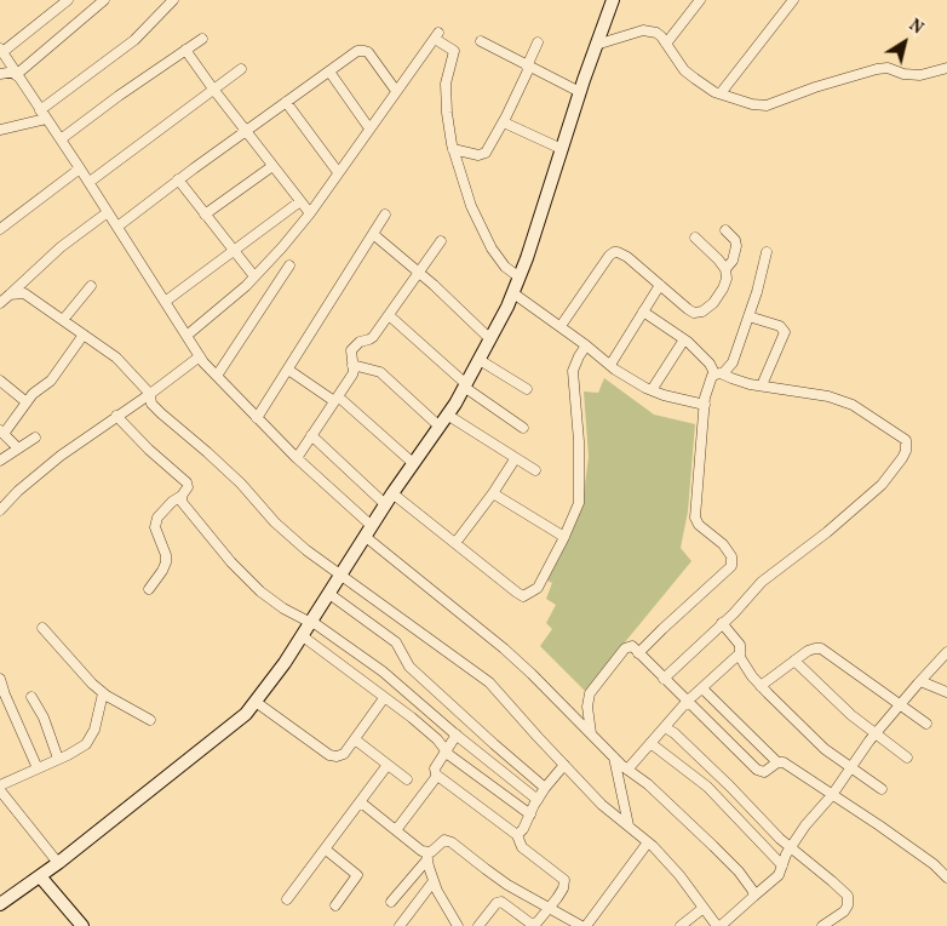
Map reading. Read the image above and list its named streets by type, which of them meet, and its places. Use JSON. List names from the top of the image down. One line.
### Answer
{"north":"top right"}
